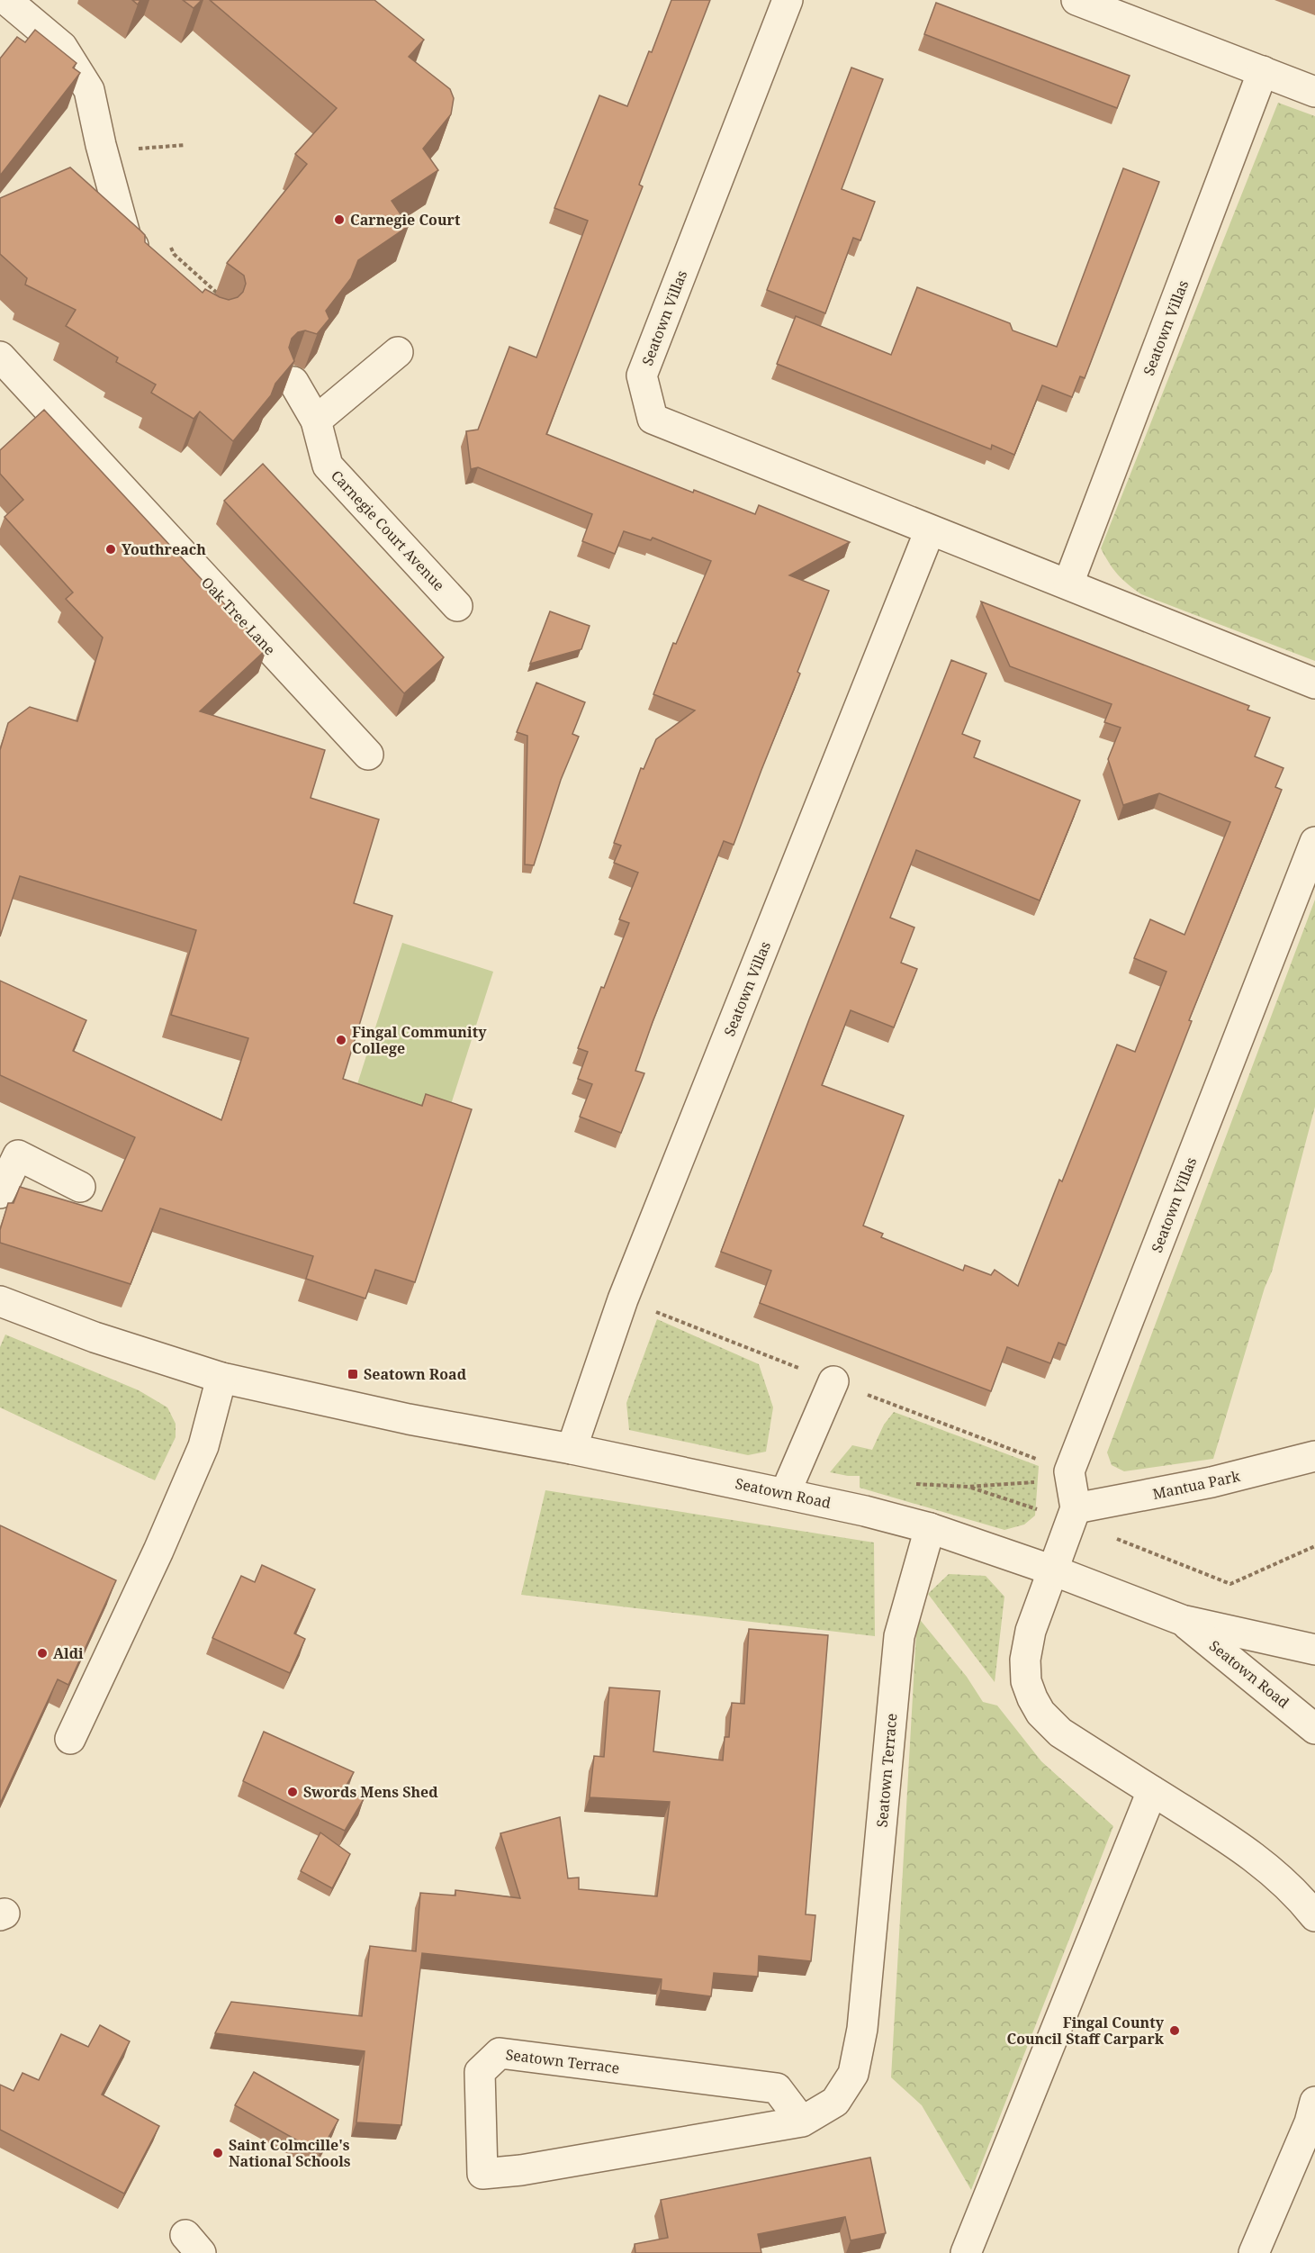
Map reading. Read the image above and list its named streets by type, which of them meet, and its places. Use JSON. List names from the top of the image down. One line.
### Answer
{"streets":{"street":["Seatown Villas","Carnegie Court Avenue","Oak Tree Lane","Mantua Park","Seatown Road","Seatown Terrace"]},"crossings":[["Seatown Villas","Mantua Park"],["Seatown Villas","Seatown Road"],["Seatown Road","Seatown Terrace"]],"places":{"other":["Carnegie Court","Youthreach","Fingal Community College","Aldi","Swords Mens Shed","Fingal County Council Staff Carpark","Saint Colmcille's National Schools"],"transit":["Seatown Road"]}}
